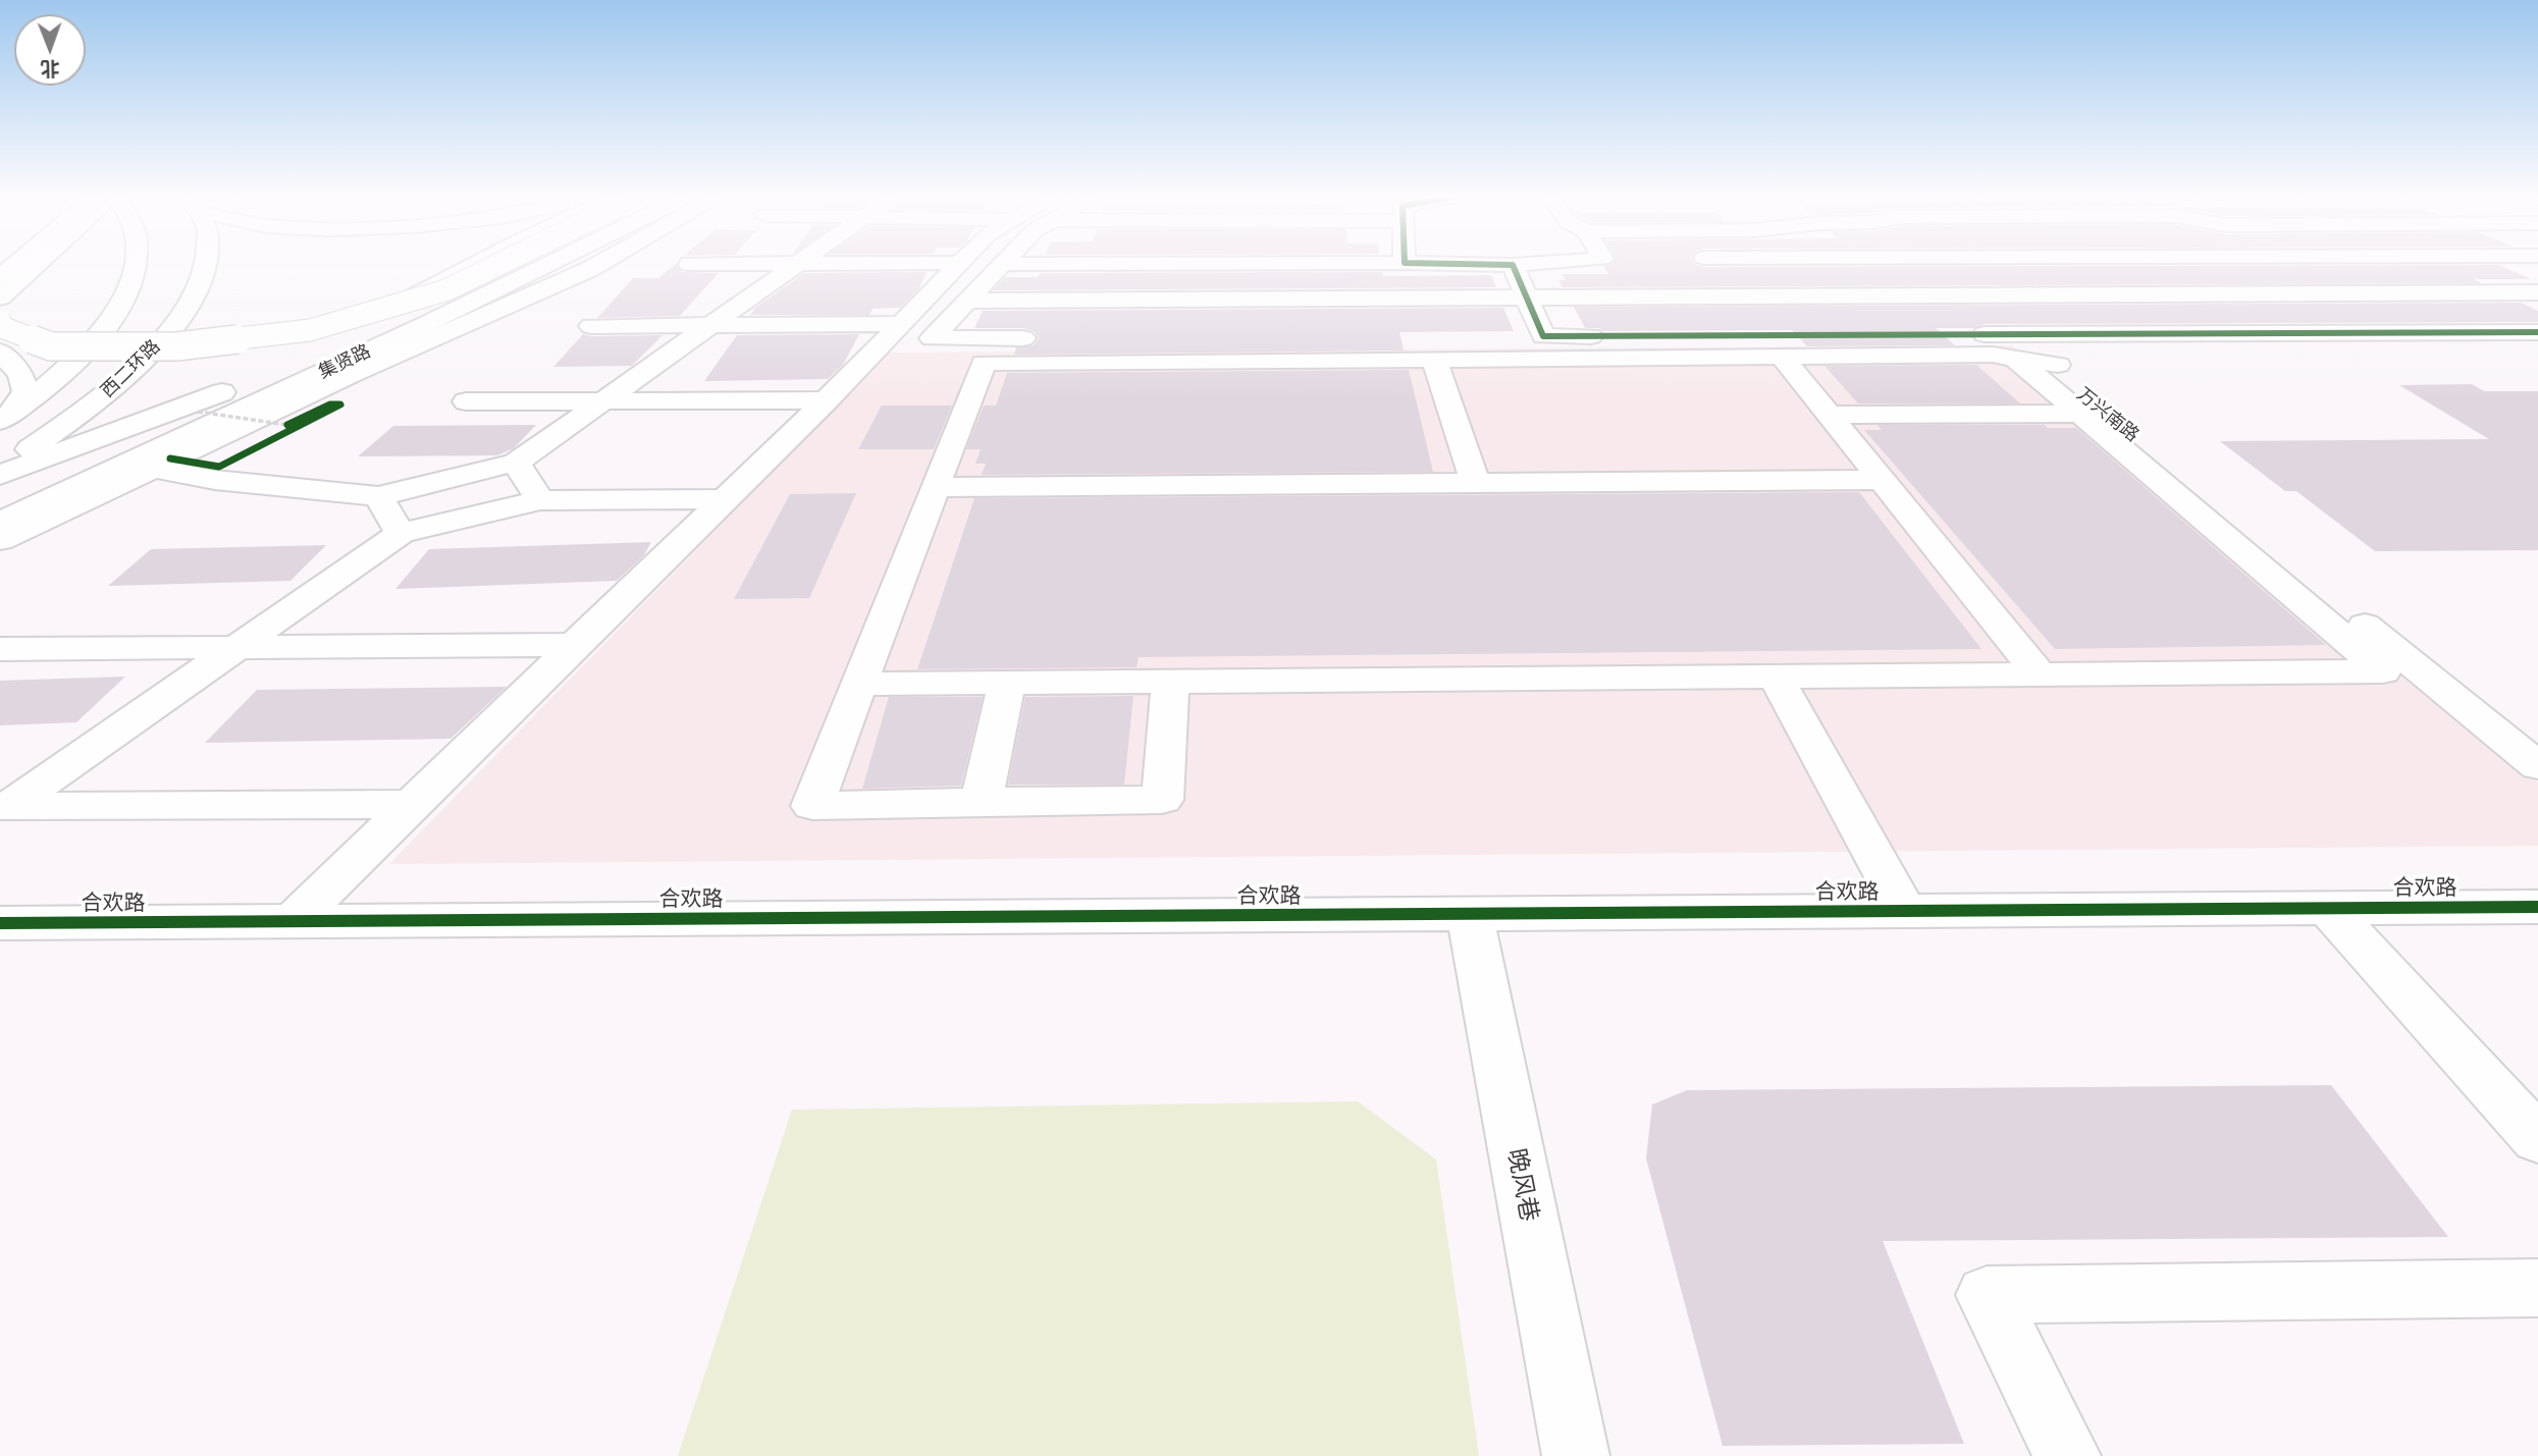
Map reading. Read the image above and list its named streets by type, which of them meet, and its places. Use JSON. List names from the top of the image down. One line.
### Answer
{"streets":{"main road":["集贤路","西二环路","万兴南路","合欢路","晚风巷"]},"crossings":[["合欢路","晚风巷"]],"north":"bottom"}
